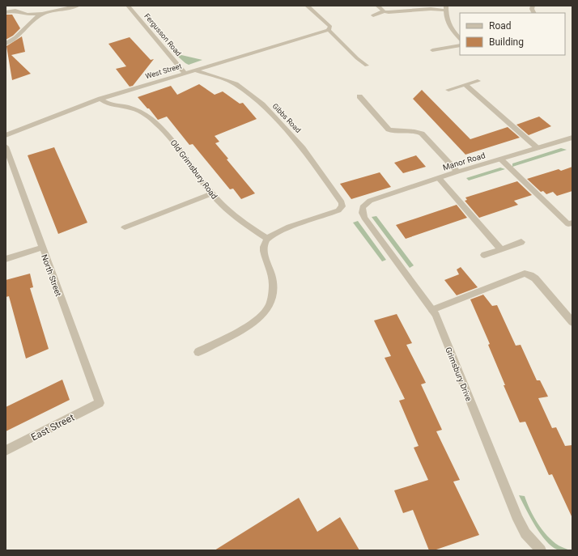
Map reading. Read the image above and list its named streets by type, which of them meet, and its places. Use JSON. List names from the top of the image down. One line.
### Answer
{"streets":{"street":["Fergusson Road","West Street","Gibbs Road","Manor Road","Old Grimsbury Road","North Street","Grimsbury Drive","East Street"]},"crossings":[["Fergusson Road","West Street"],["West Street","Gibbs Road"],["West Street","Old Grimsbury Road"],["Gibbs Road","Old Grimsbury Road"],["Manor Road","Grimsbury Drive"],["North Street","East Street"]],"legend":["Road","Building"]}
